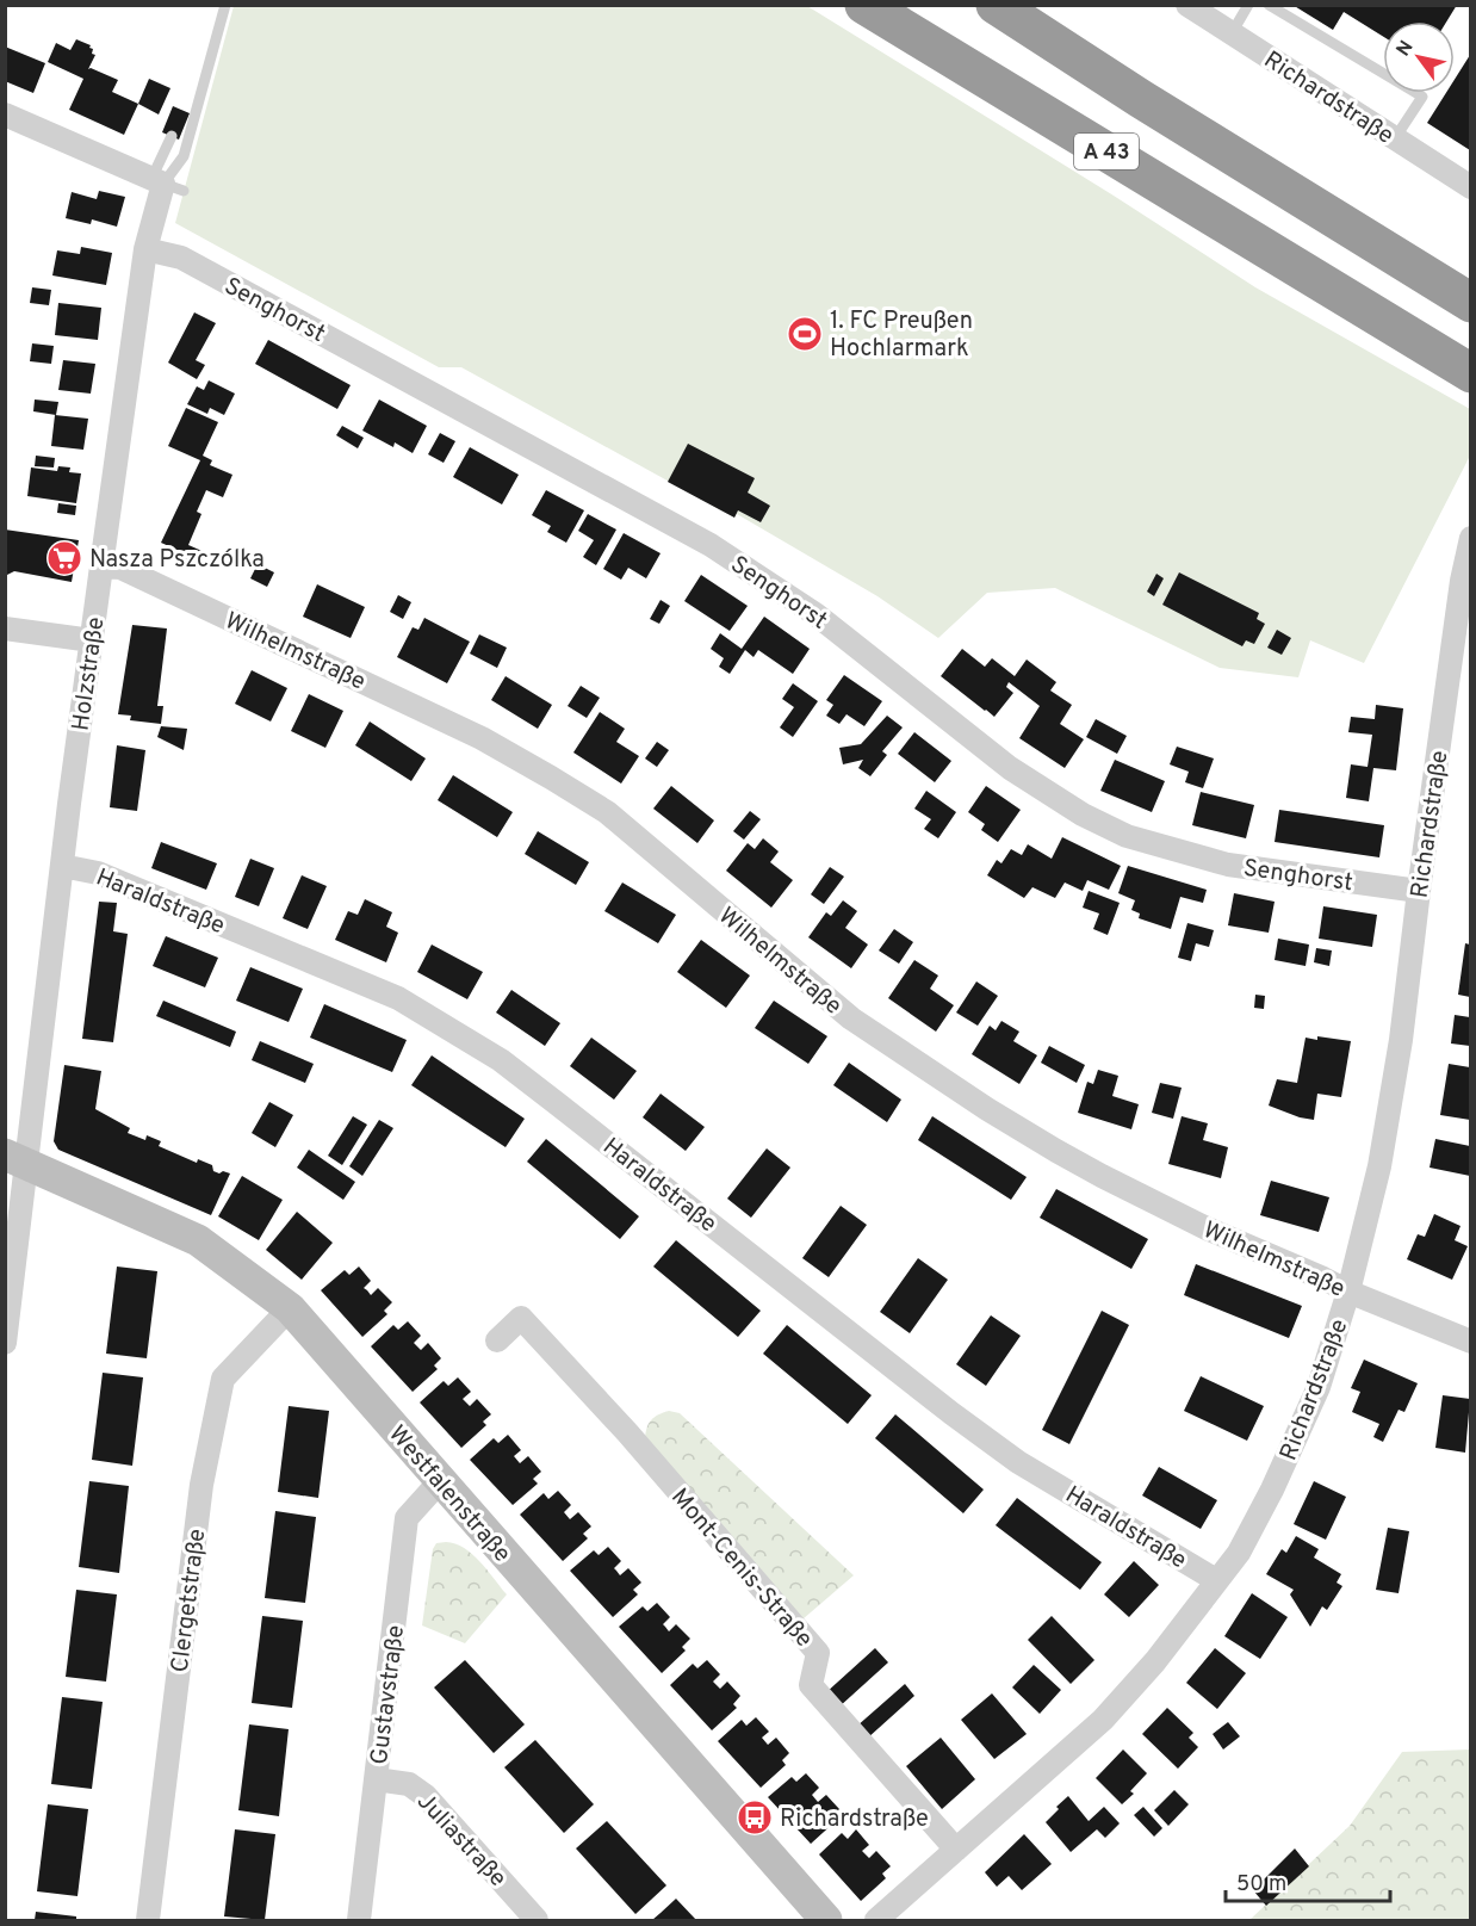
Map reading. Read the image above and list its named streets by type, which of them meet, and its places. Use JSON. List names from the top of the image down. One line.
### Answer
{"streets":{"highway":["A 43"],"street":["Richardstraße","Senghorst","Wilhelmstraße","Holzstraße","Haraldstraße","Westfalenstraße","Mont-Cenis-Straße","Clergetstraße","Gustavstraße","Juliastraße"]},"crossings":[["Richardstraße","Senghorst"],["Richardstraße","Wilhelmstraße"],["Richardstraße","Haraldstraße"],["Richardstraße","Mont-Cenis-Straße"],["Senghorst","Holzstraße"],["Wilhelmstraße","Holzstraße"],["Holzstraße","Haraldstraße"],["Holzstraße","Westfalenstraße"],["Westfalenstraße","Clergetstraße"],["Westfalenstraße","Gustavstraße"],["Gustavstraße","Juliastraße"]],"places":{"sports":["1. FC Preußen Hochlarmark"],"supermarket":["Nasza Pszczólka"],"bus stop":["Richardstraße"]},"scale_bar":"50 m","north":"top left"}
